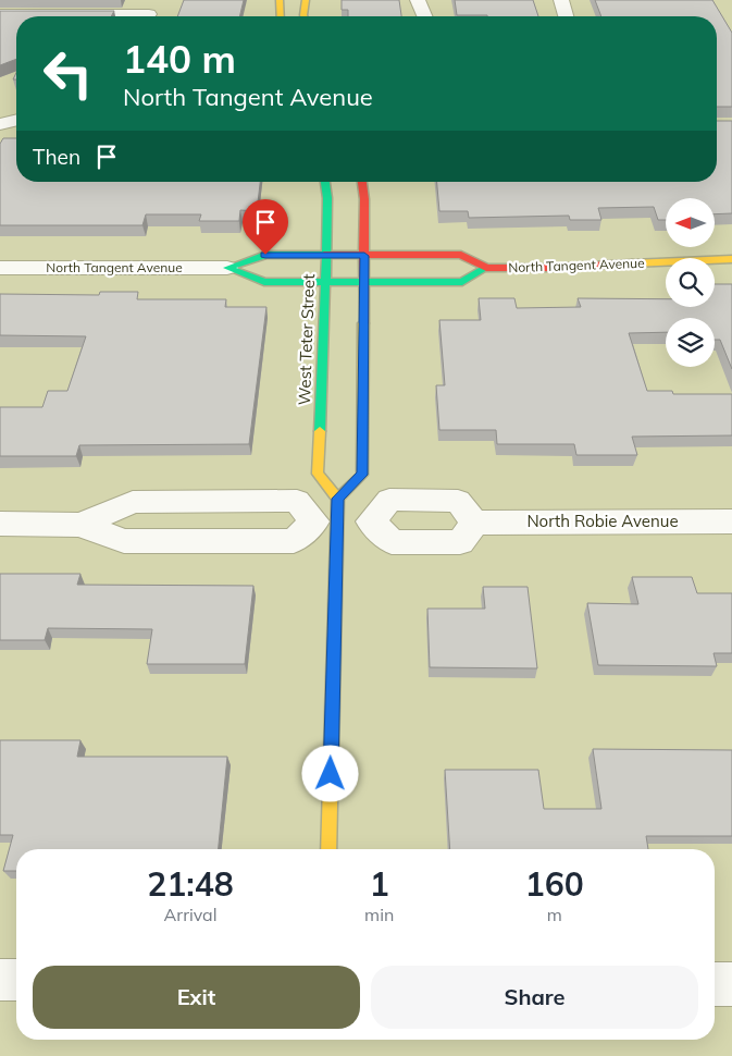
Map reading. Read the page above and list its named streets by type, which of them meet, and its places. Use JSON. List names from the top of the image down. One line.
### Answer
{"streets":{"street":["North Tangent Avenue","West Teter Street","North Robie Avenue"]},"crossings":[["North Tangent Avenue","West Teter Street"]],"north":"left","page":{"turn":["140 m","North Tangent Avenue"],"then":"Then","eta":["21:48","Arrival","1","min","160","m"],"buttons":["Exit","Share"]}}
